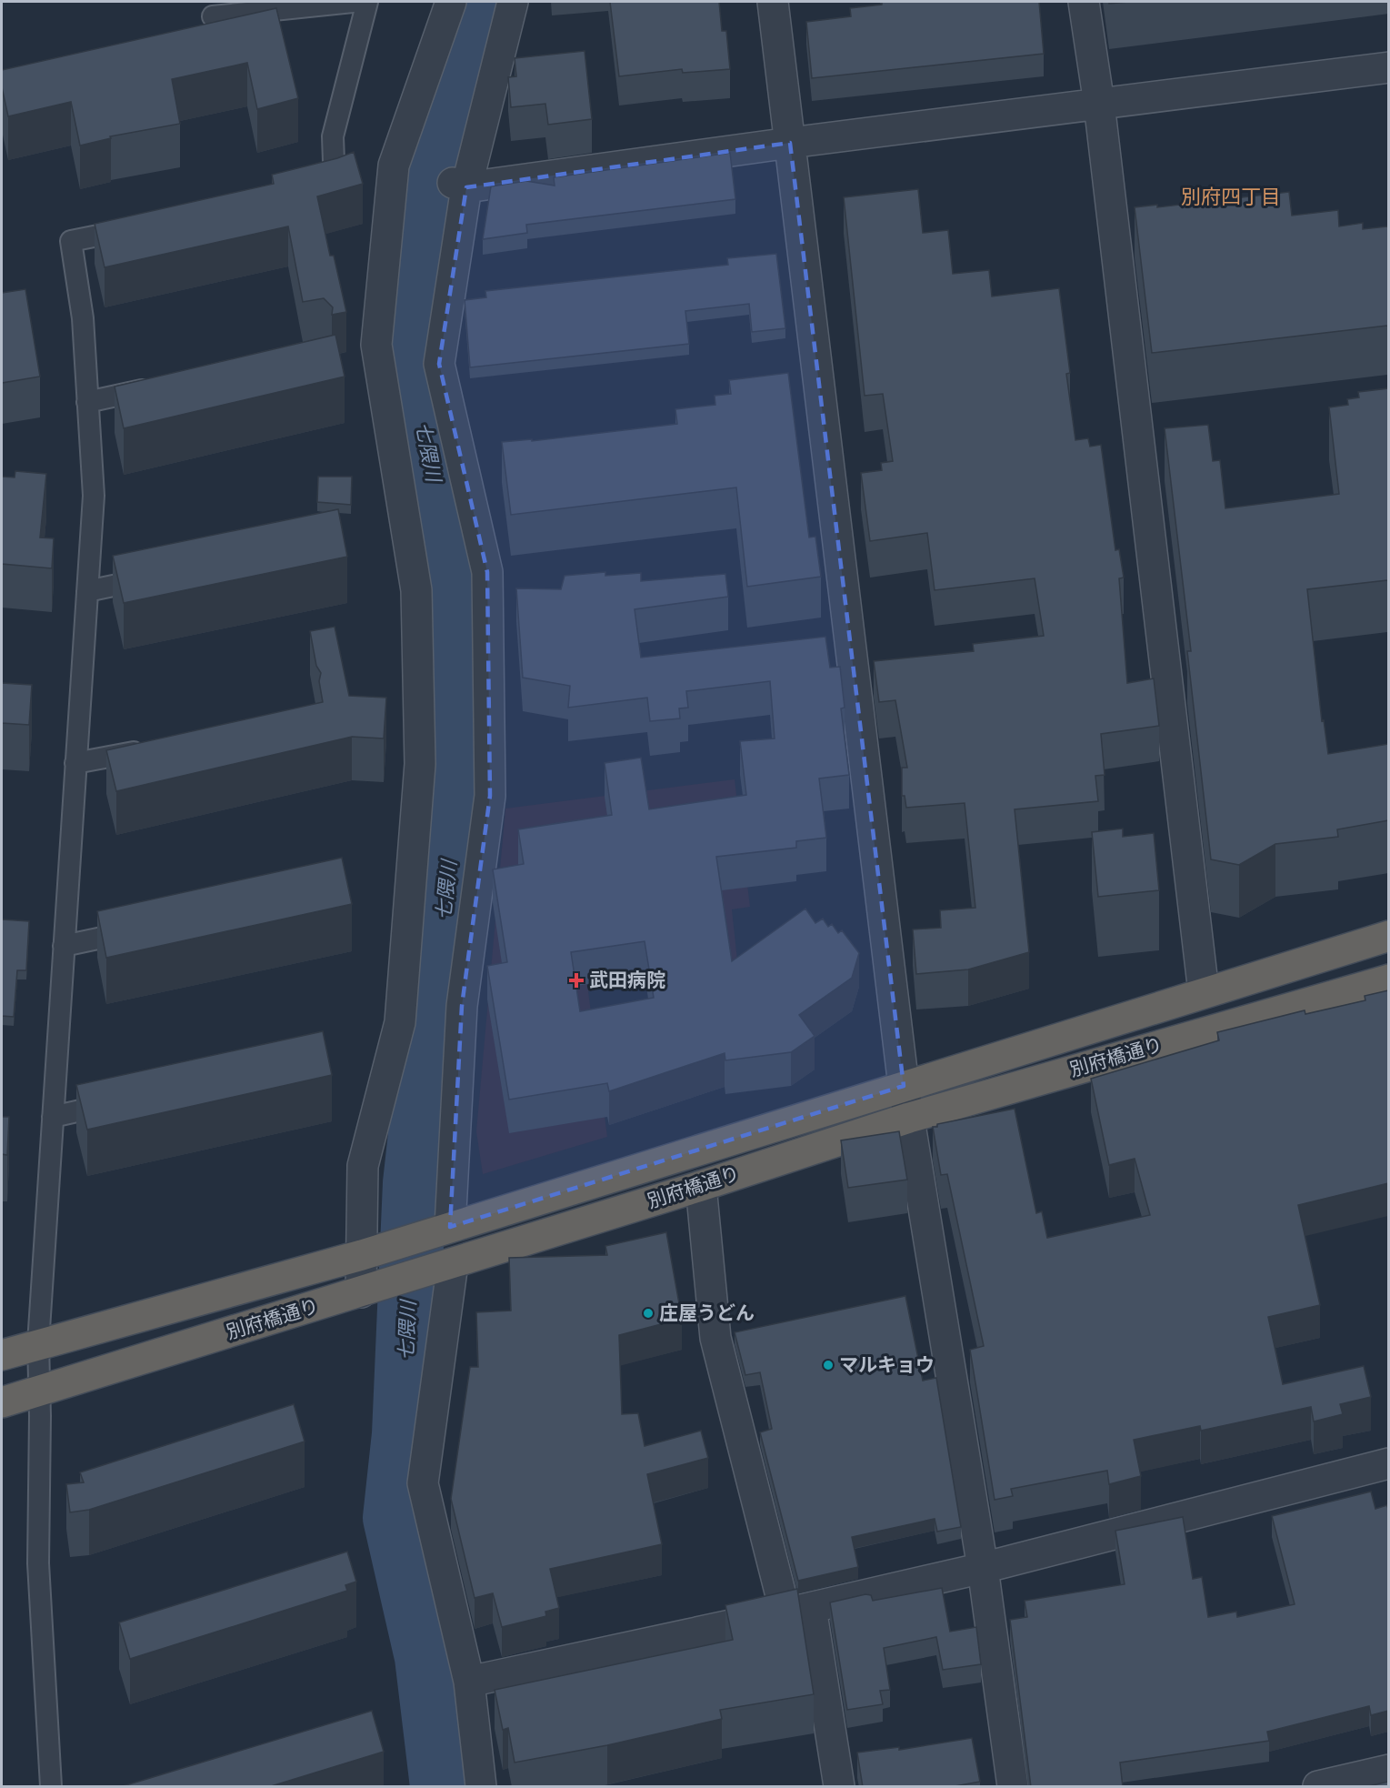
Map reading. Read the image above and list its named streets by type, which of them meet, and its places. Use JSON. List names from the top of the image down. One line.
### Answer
{"streets":{"highway":["別府橋通り"]},"districts":["別府四丁目"],"water":["七隈川"],"places":{"health":["武田病院"],"other":["庄屋うどん","マルキョウ"]}}
